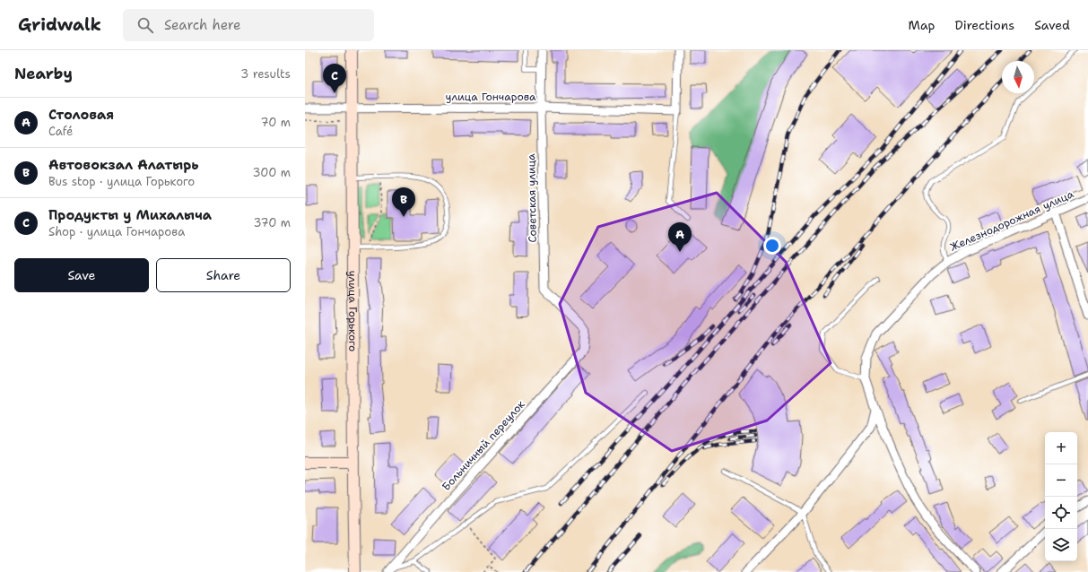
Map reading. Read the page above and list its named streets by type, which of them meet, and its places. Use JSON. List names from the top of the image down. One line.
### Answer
{"streets":{"street":["улица Гончарова","Советская улица","Железнодорожная улица","улица Горького","Больничный переулок"]},"crossings":[["улица Гончарова","Советская улица"],["улица Гончарова","улица Горького"],["Советская улица","Больничный переулок"]],"north":"bottom","page":{"header":"Gridwalk","search":"Search here","nav":["Map","Directions","Saved"],"heading":["Nearby","3 results"],"pins":["C","B","A"],"list":[{"mark":"A","name":"Столовая","note":"Café","value":"70 m"},{"mark":"B","name":"Автовокзал Алатырь","note":"Bus stop · улица Горького","value":"300 m"},{"mark":"C","name":"Продукты у Михалыча","note":"Shop · улица Гончарова","value":"370 m"}],"buttons":["Save","Share"],"map_buttons":["+","−"]}}
